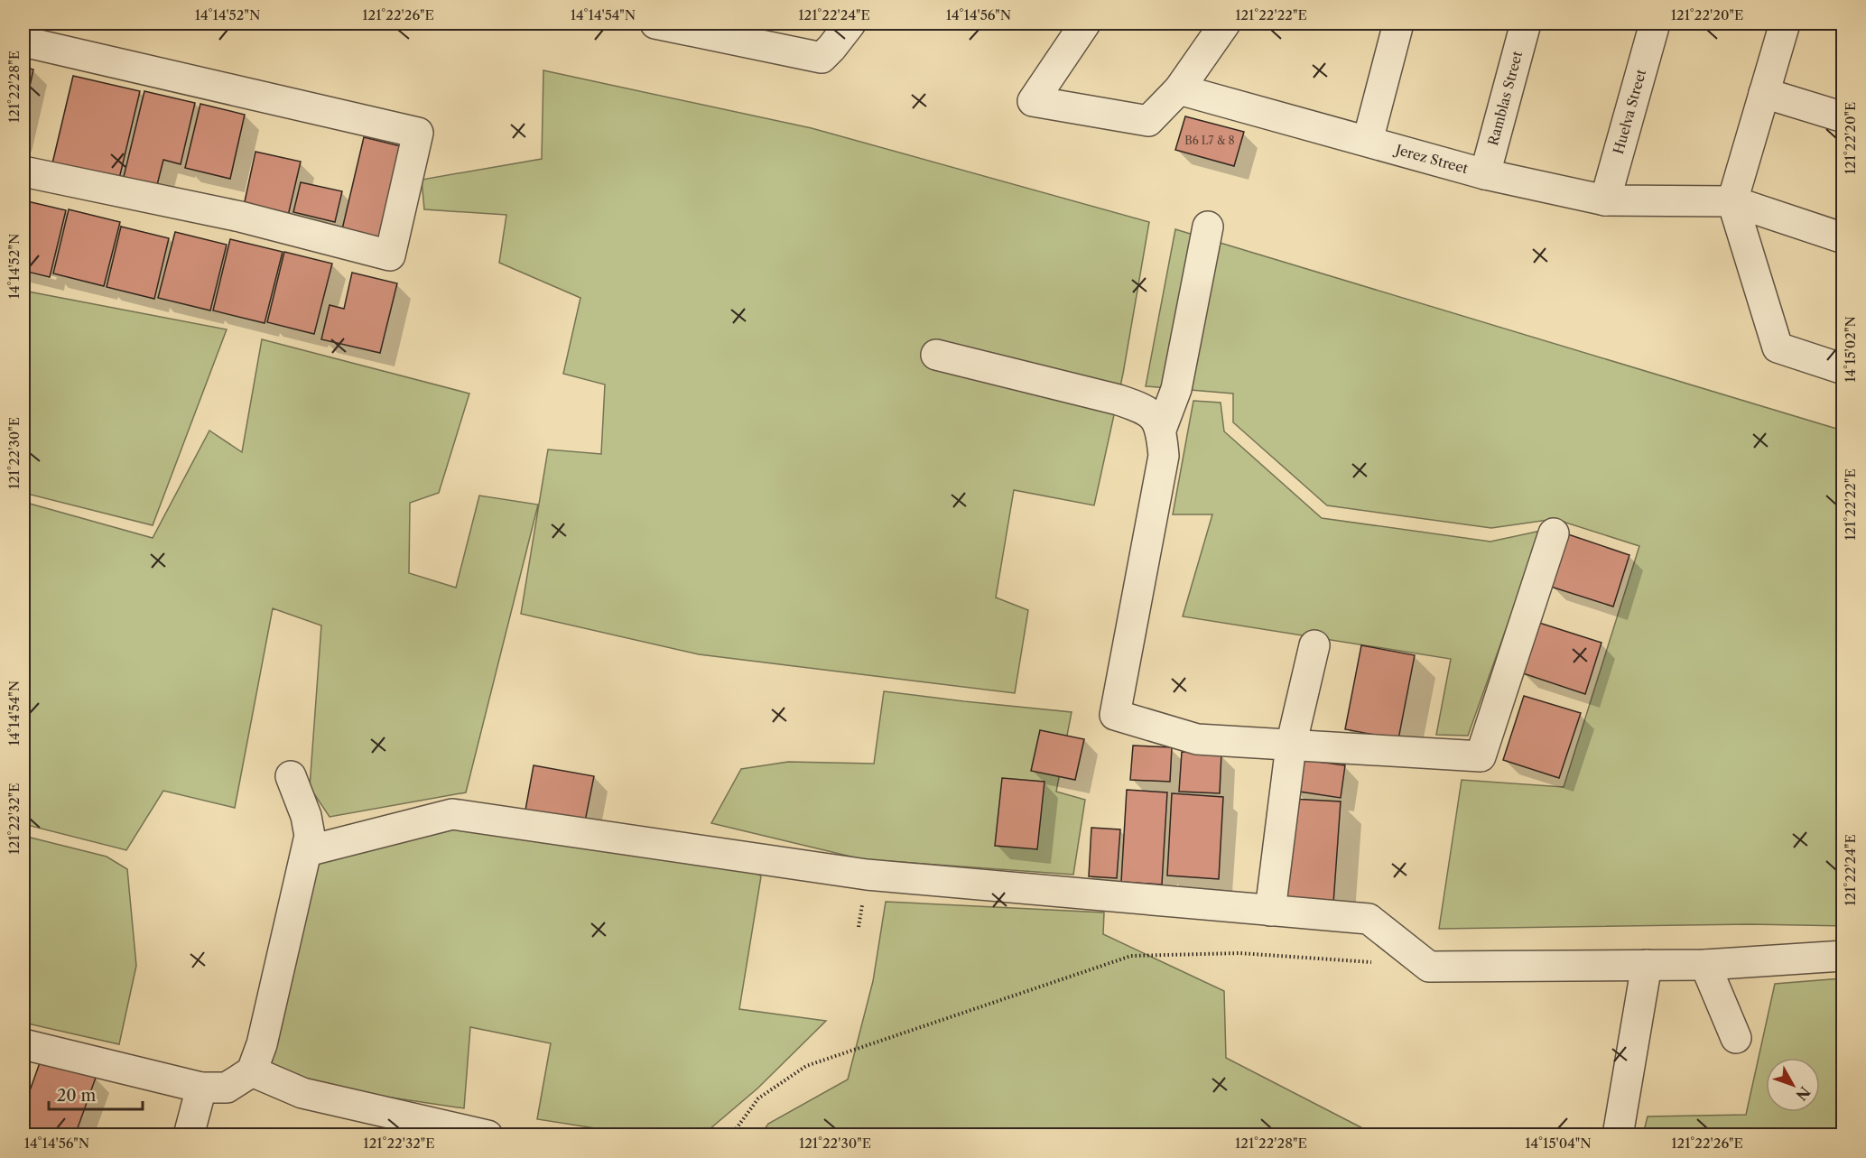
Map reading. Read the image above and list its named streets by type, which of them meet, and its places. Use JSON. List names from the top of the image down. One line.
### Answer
{"streets":{"street":["Ramblas Street","Huelva Street","Jerez Street"]},"crossings":[["Ramblas Street","Jerez Street"],["Huelva Street","Jerez Street"]],"house_numbers":["B6 L7 & 8"],"scale_bar":"20 m","north":"bottom right","coordinates":["14°14'52\"N","121°22'26\"E","14°14'54\"N","121°22'24\"E","14°14'56\"N","121°22'22\"E","121°22'20\"E","121°22'28\"E","14°15'02\"N","121°22'30\"E","121°22'32\"E","14°15'04\"N"]}
